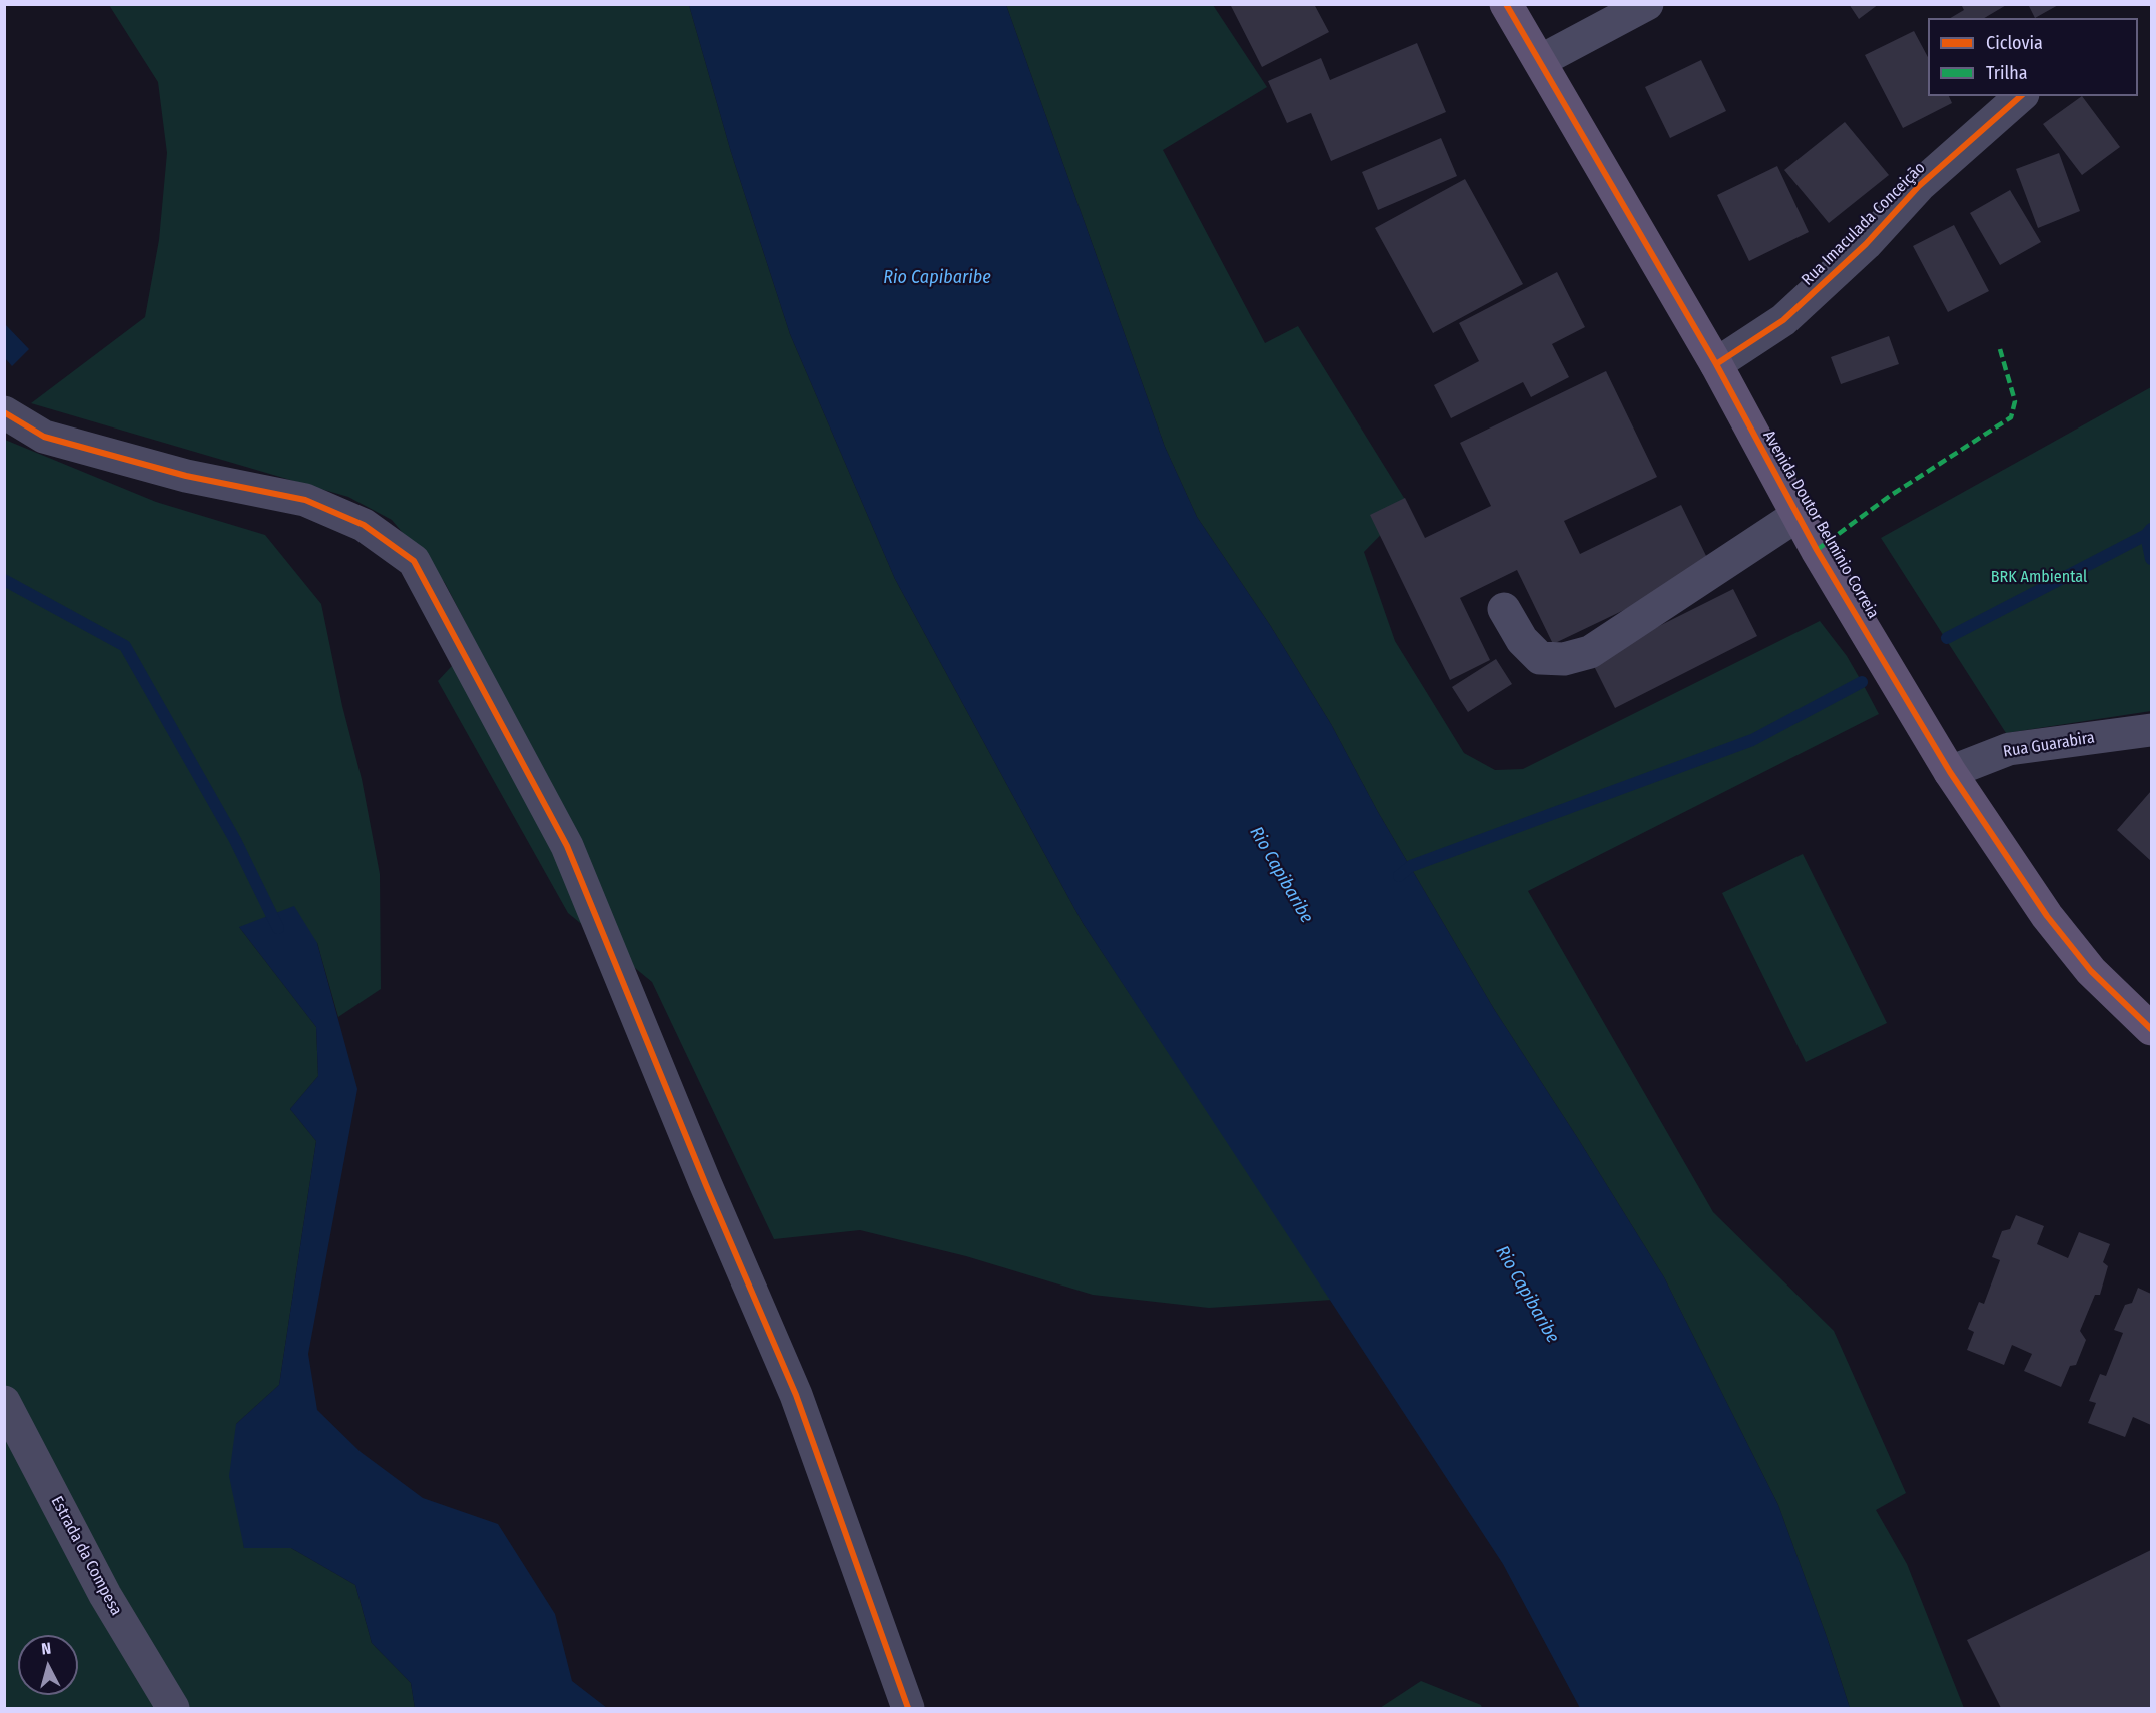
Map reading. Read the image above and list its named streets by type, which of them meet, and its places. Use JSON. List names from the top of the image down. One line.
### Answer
{"streets":{"main road":["Avenida Doutor Belmínio Correia"],"street":["Rua Imaculada Conceição","Rua Guarabira","Estrada da Compesa"]},"crossings":[["Rua Imaculada Conceição","Avenida Doutor Belmínio Correia"],["Avenida Doutor Belmínio Correia","Rua Guarabira"]],"water":["Rio Capibaribe"],"parks":["BRK Ambiental"],"legend":["Ciclovia","Trilha"],"north":"top"}
